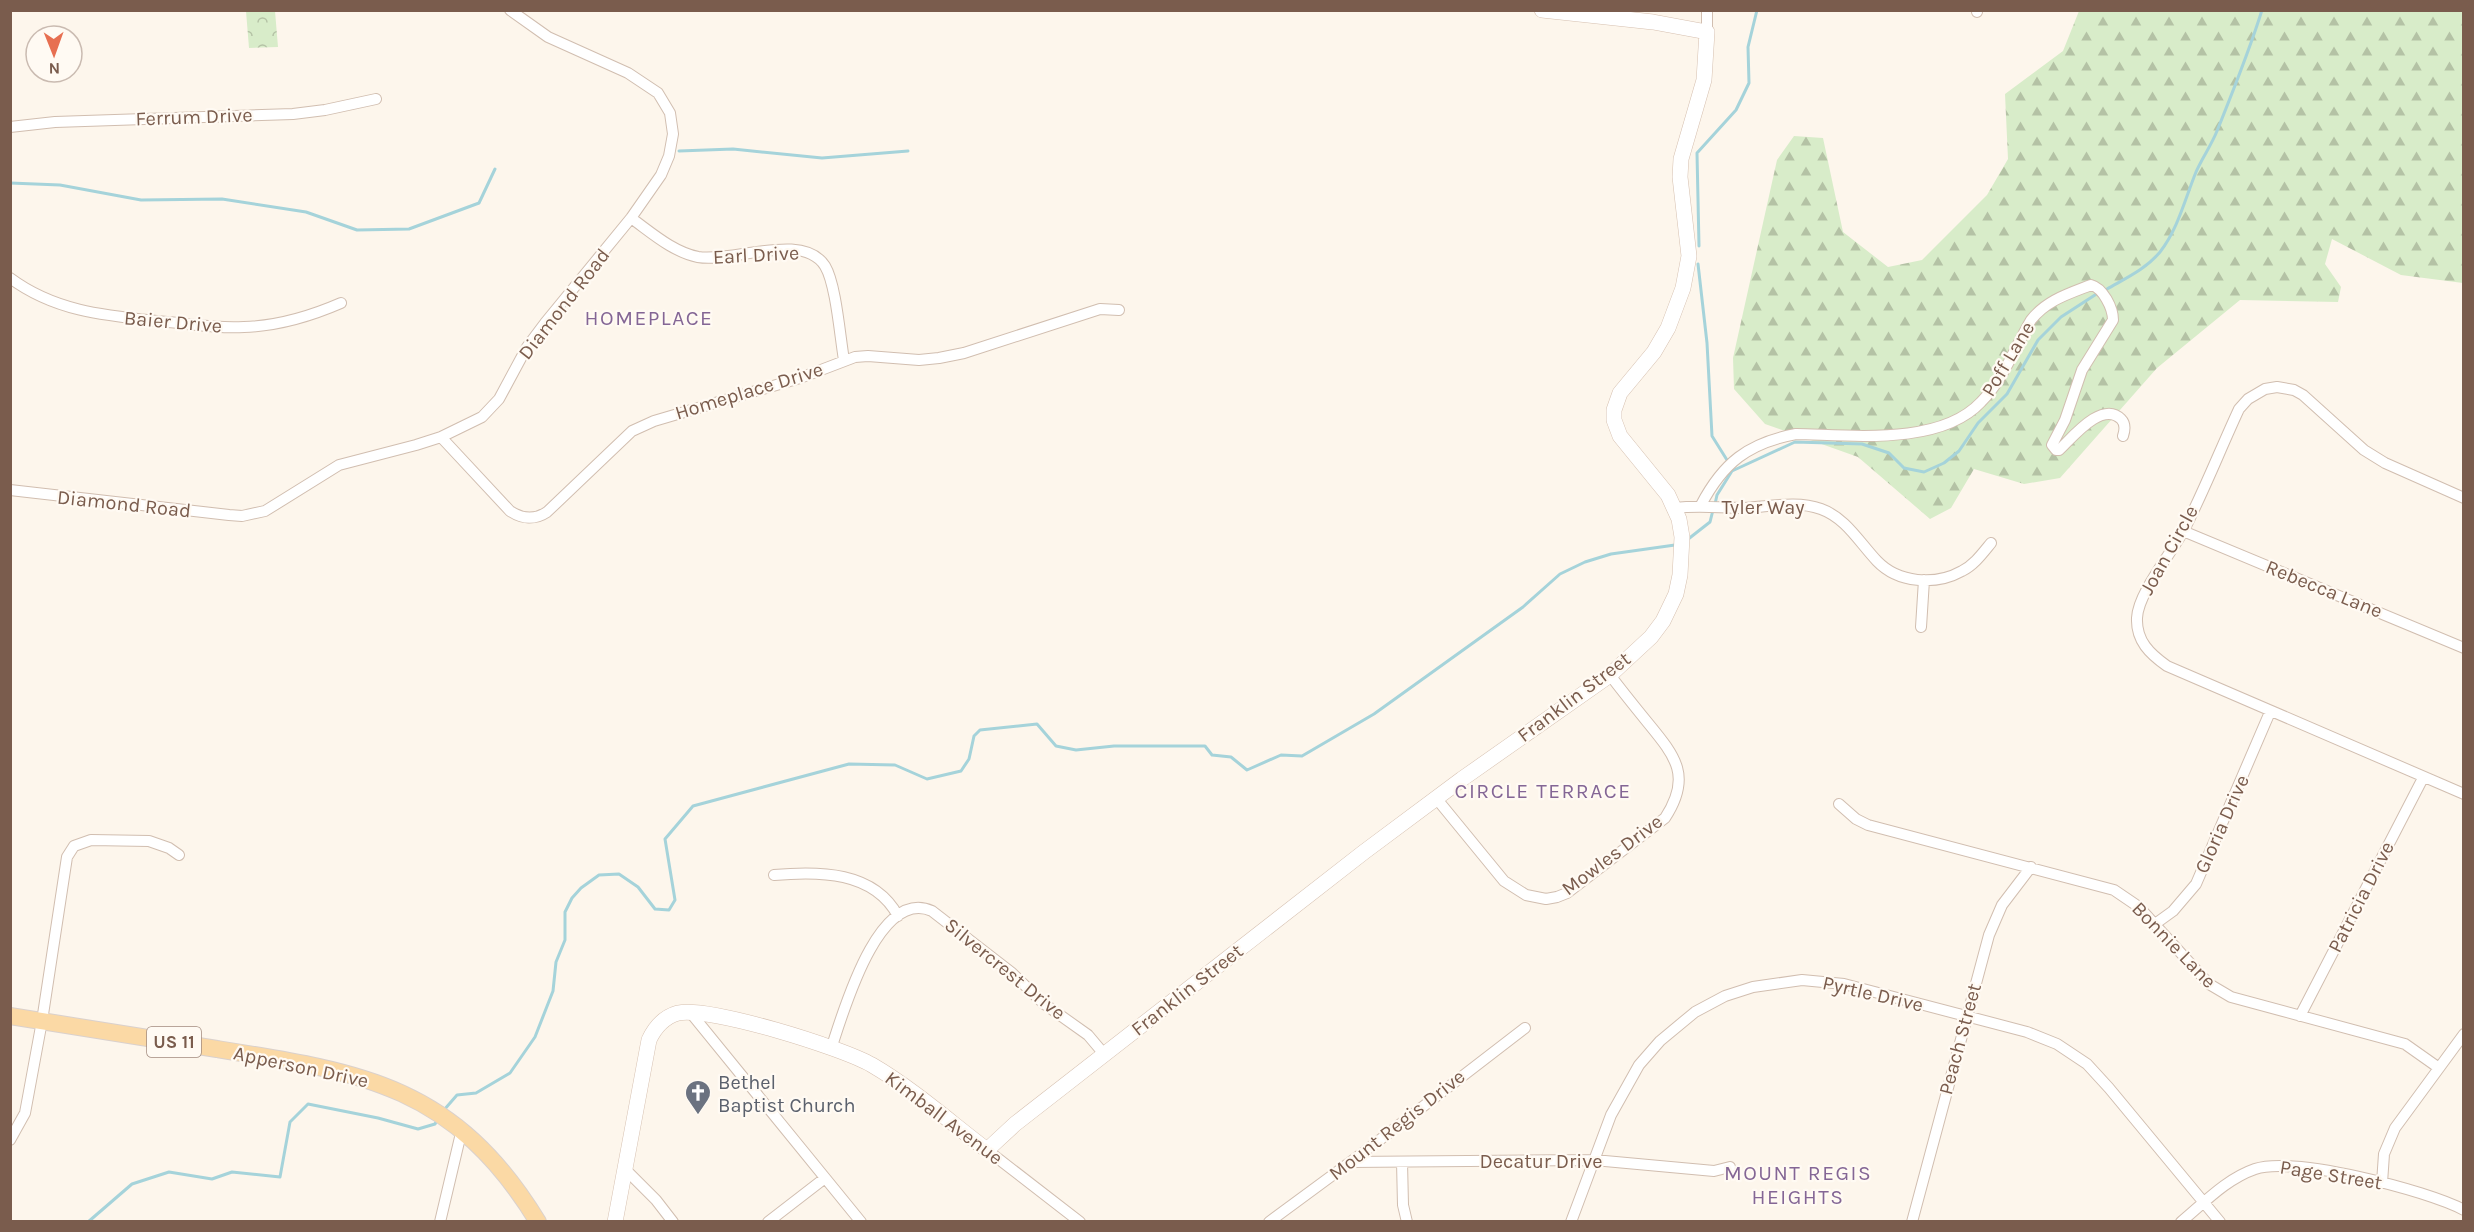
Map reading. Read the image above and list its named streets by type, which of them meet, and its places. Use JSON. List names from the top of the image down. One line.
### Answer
{"streets":{"main road":["US 11","Apperson Drive"],"street":["Ferrum Drive","Earl Drive","Diamond Road","Baier Drive","Poff Lane","Homeplace Drive","Tyler Way","Joan Circle","Rebecca Lane","Franklin Street","Gloria Drive","Mowles Drive","Patricia Drive","Bonnie Lane","Silvercrest Drive","Pyrtle Drive","Peach Street","Kimball Avenue","Mount Regis Drive","Decatur Drive","Page Street"]},"crossings":[["Earl Drive","Diamond Road"],["Earl Drive","Homeplace Drive"],["Diamond Road","Homeplace Drive"],["Poff Lane","Tyler Way"],["Tyler Way","Franklin Street"],["Joan Circle","Rebecca Lane"],["Joan Circle","Gloria Drive"],["Joan Circle","Patricia Drive"],["Franklin Street","Mowles Drive"],["Franklin Street","Silvercrest Drive"],["Franklin Street","Kimball Avenue"],["Gloria Drive","Bonnie Lane"],["Patricia Drive","Bonnie Lane"],["Bonnie Lane","Peach Street"],["Pyrtle Drive","Peach Street"],["Pyrtle Drive","Decatur Drive"],["Pyrtle Drive","Page Street"],["Mount Regis Drive","Decatur Drive"]],"districts":["HOMEPLACE","CIRCLE TERRACE","MOUNT REGIS HEIGHTS"],"places":{"church":["Bethel Baptist Church"]},"north":"bottom"}
